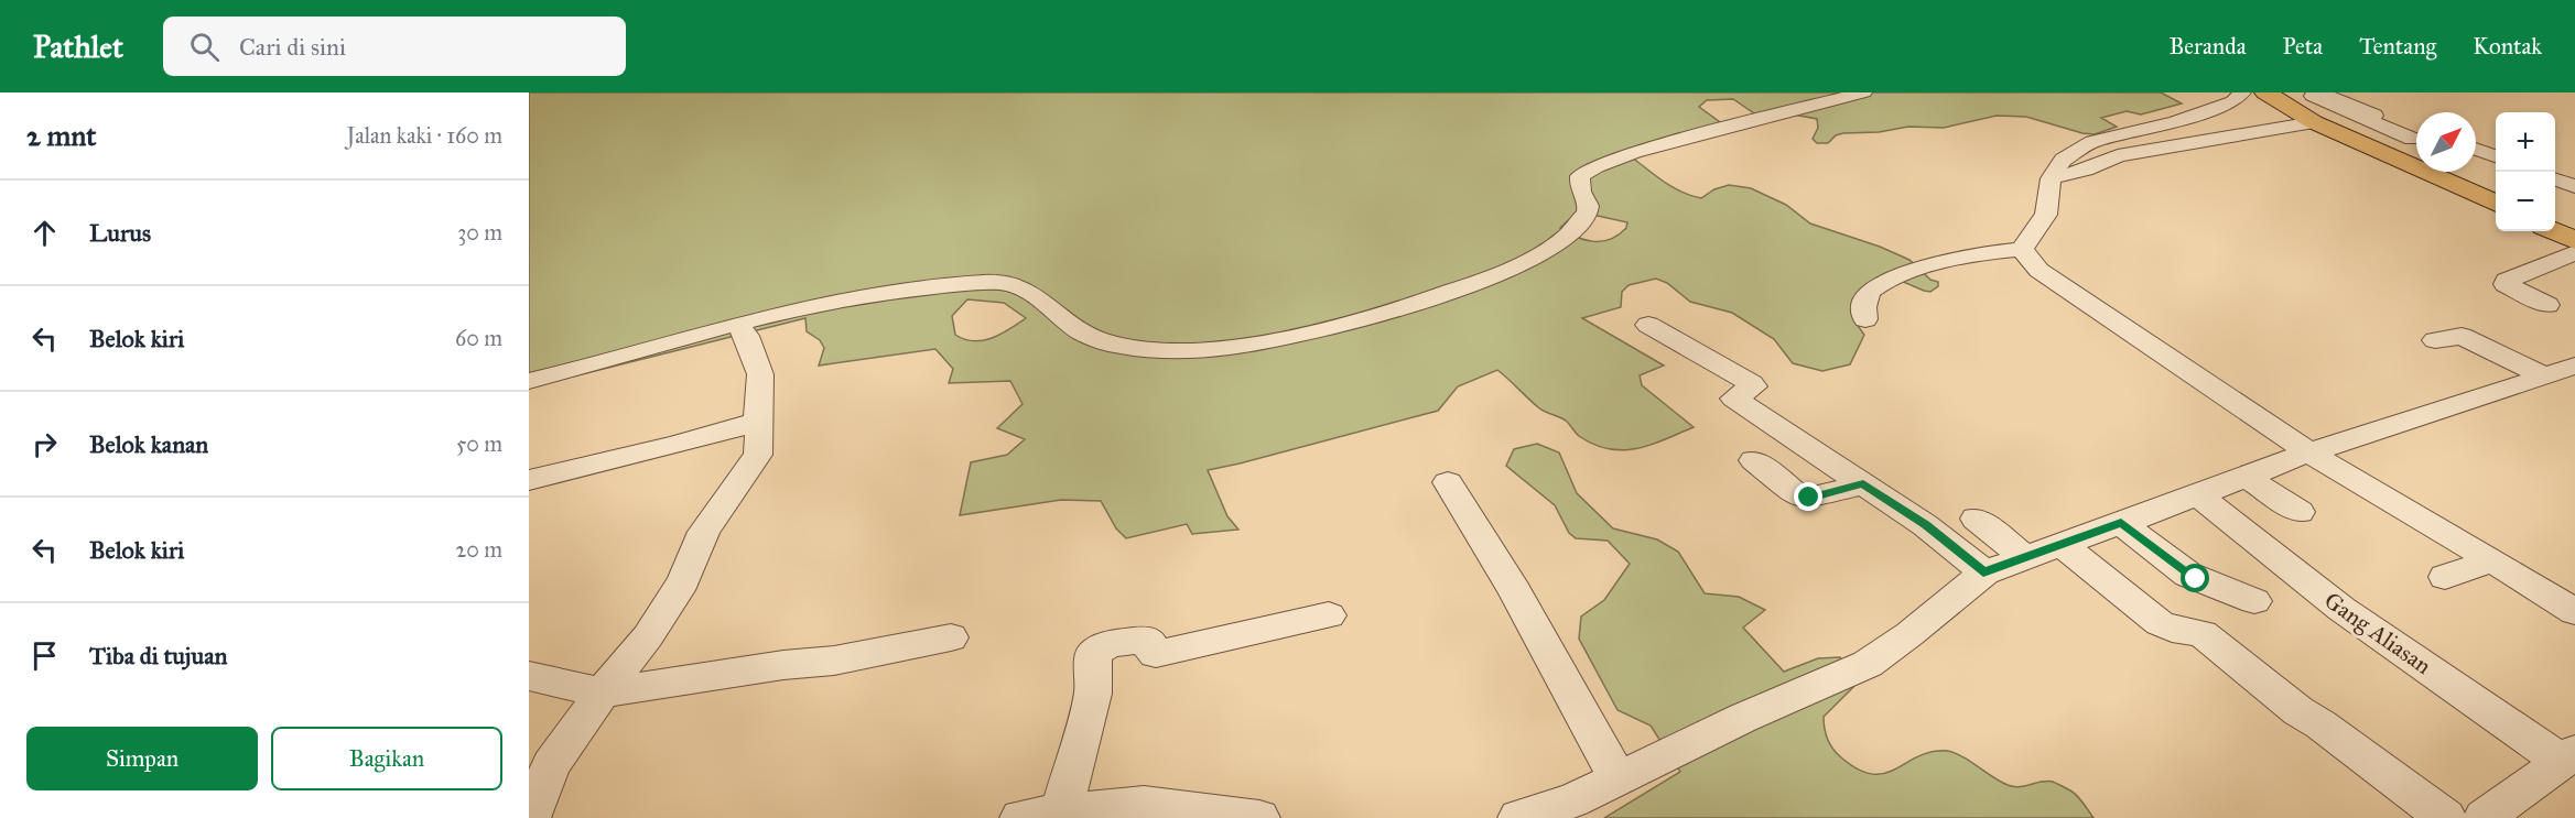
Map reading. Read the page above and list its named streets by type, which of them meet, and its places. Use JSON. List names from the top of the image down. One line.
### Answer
{"streets":{"street":["Gang Aliasan"]},"north":"top right","page":{"header":"Pathlet","search":"Cari di sini","nav":["Beranda","Peta","Tentang","Kontak"],"heading":["2 mnt","Jalan kaki · 160 m"],"map_buttons":["+","−"],"list":[["Lurus","30 m"],["Belok kiri","60 m"],["Belok kanan","50 m"],["Belok kiri","20 m"],"Tiba di tujuan"],"buttons":["Simpan","Bagikan"]}}
